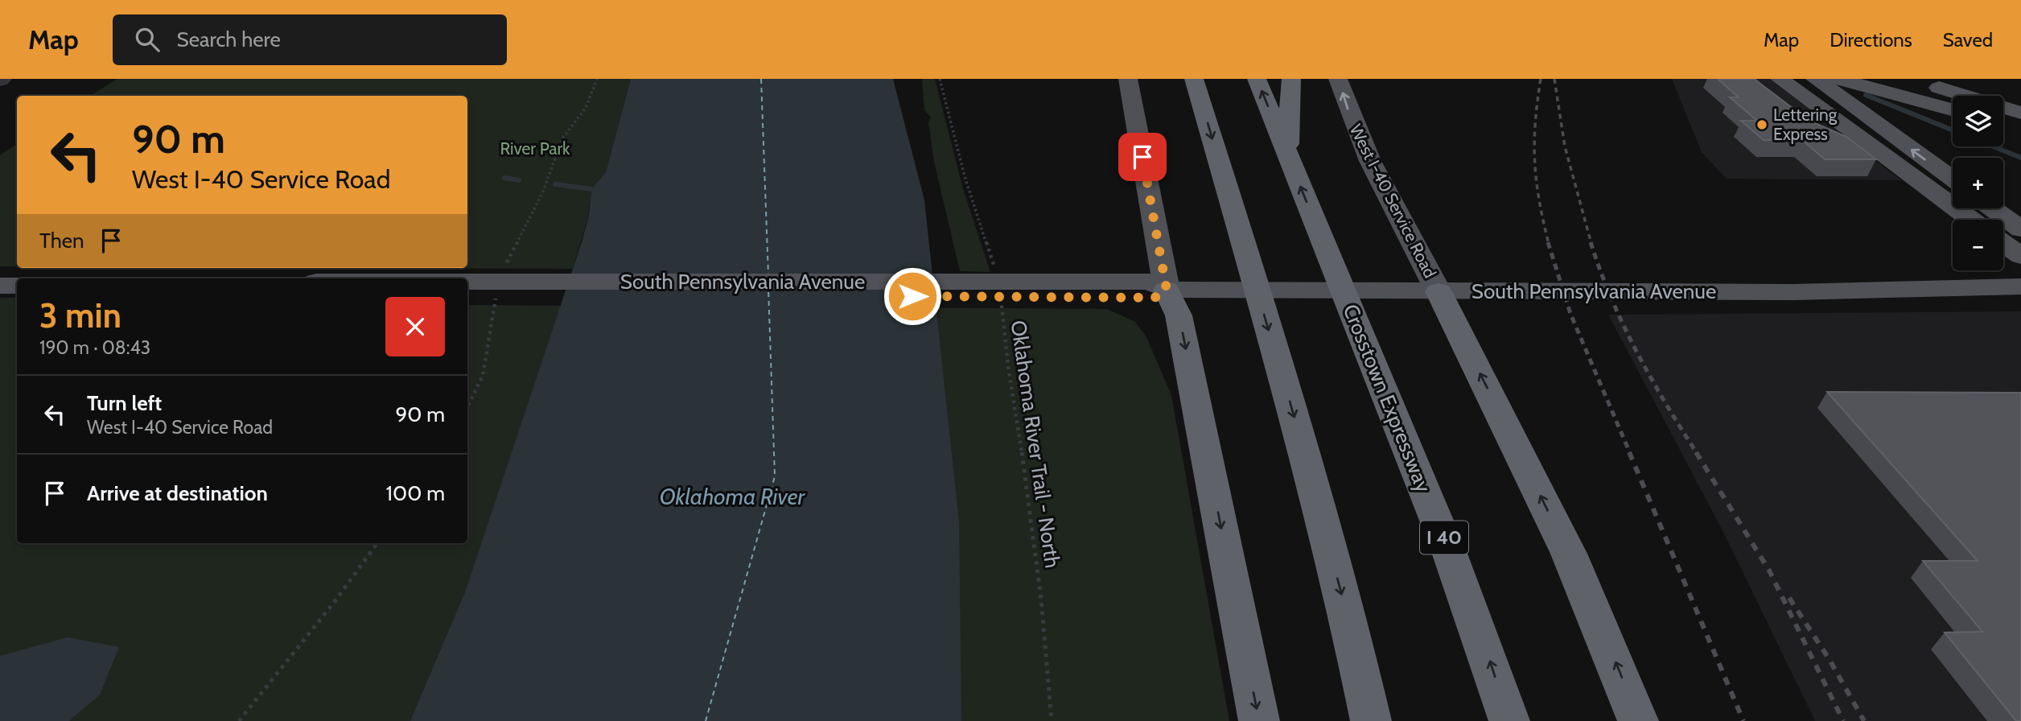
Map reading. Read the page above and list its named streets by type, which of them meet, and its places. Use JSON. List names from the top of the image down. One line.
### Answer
{"streets":{"highway":["Crosstown Expressway","I 40"],"main road":["West I-40 Service Road","South Pennsylvania Avenue"],"path":["Oklahoma River Trail - North"]},"crossings":[["West I-40 Service Road","South Pennsylvania Avenue"]],"water":["Oklahoma River"],"parks":["River Park"],"places":["Lettering Express"],"page":{"header":"Map","search":"Search here","nav":["Map","Directions","Saved"],"map_buttons":["+","−"],"turn":["90 m","West I-40 Service Road"],"then":"Then","heading":["3 min","190 m · 08:43"],"list":[{"name":"Turn left","note":"West I-40 Service Road","value":"90 m"},{"name":"Arrive at destination","value":"100 m"}]}}
